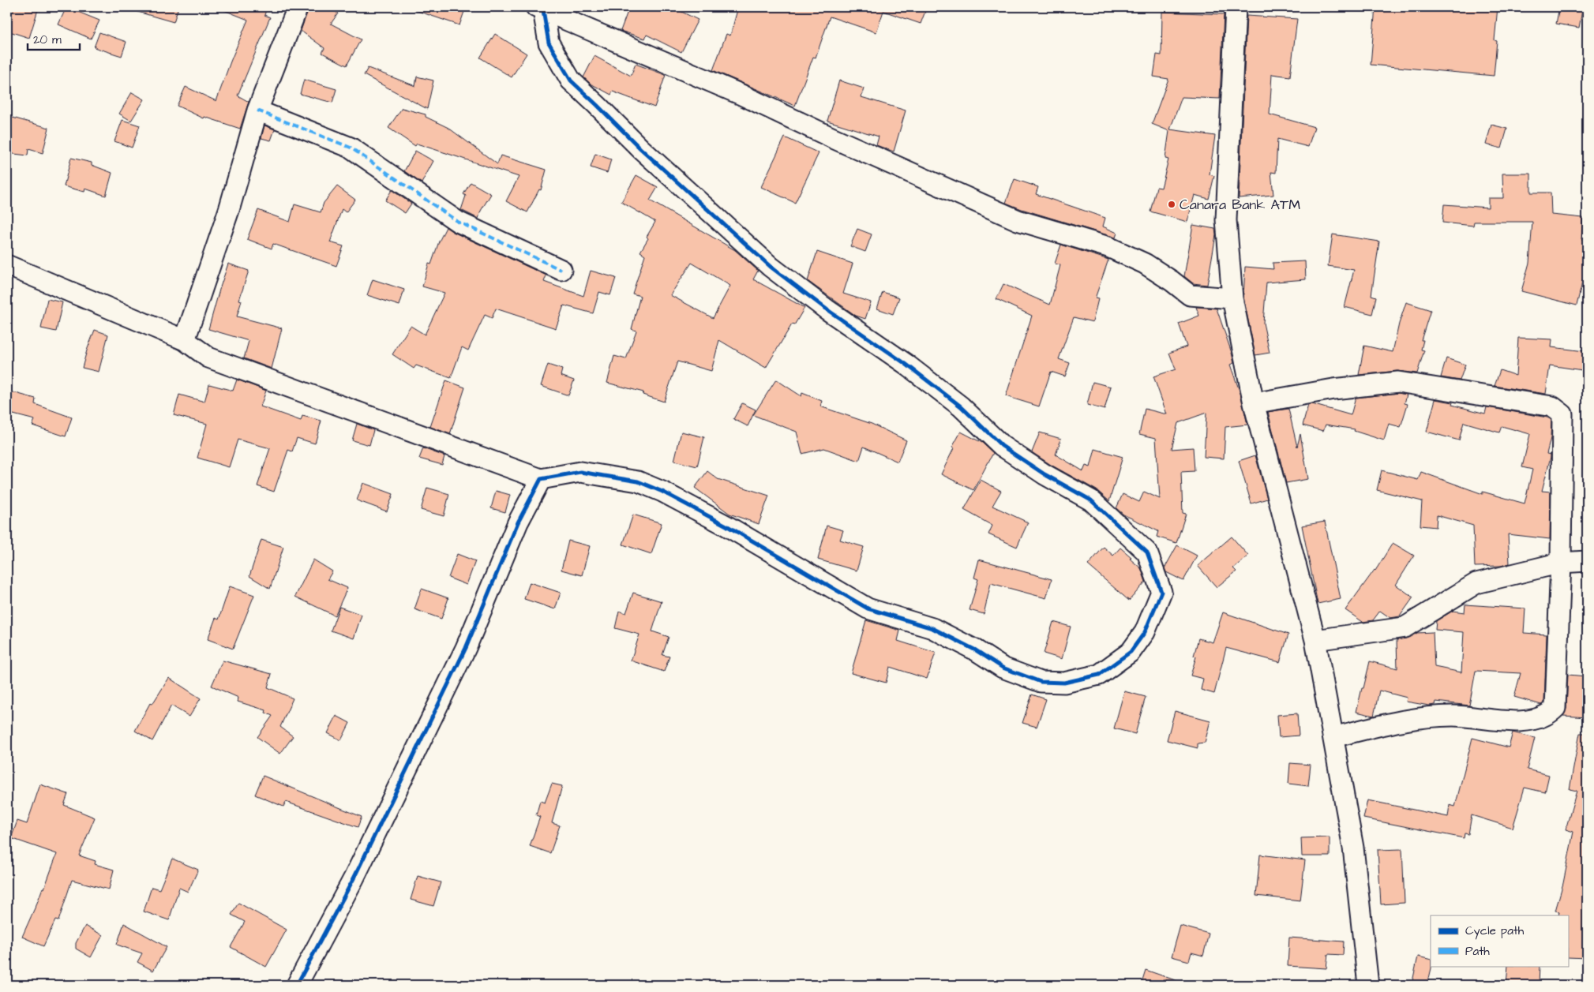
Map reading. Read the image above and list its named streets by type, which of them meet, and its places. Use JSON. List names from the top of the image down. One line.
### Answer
{"places":["Canara Bank ATM"],"legend":["Cycle path","Path"],"scale_bar":"20 m"}
